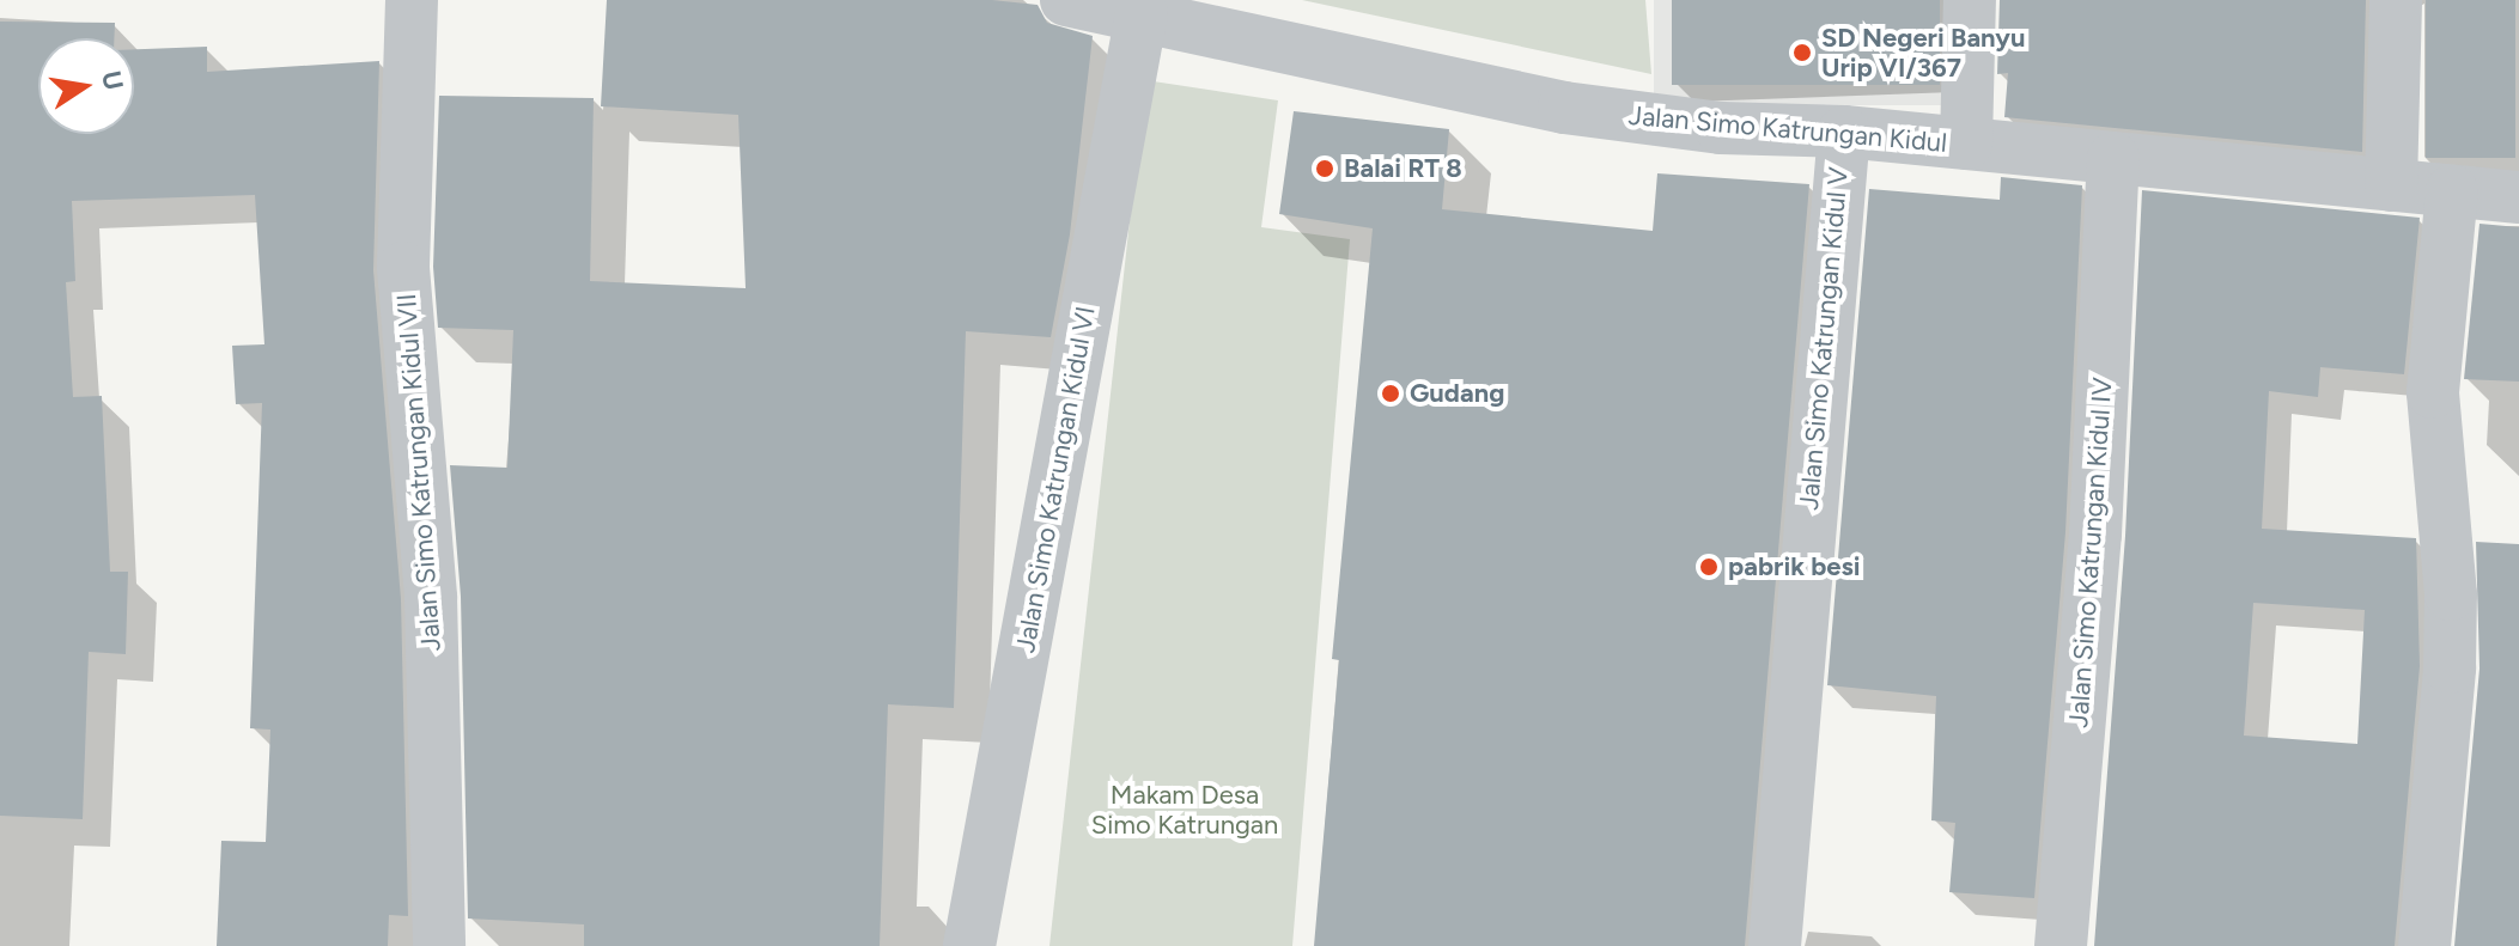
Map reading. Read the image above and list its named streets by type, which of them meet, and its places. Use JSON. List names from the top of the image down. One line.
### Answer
{"streets":{"street":["Jalan Simo Katrungan Kidul","Jalan Simo Katrungan Kidul V","Jalan Simo Katrungan Kidul VII","Jalan Simo Katrungan Kidul VI","Jalan Simo Katrungan Kidul IV"]},"crossings":[["Jalan Simo Katrungan Kidul","Jalan Simo Katrungan Kidul V"],["Jalan Simo Katrungan Kidul","Jalan Simo Katrungan Kidul VI"],["Jalan Simo Katrungan Kidul","Jalan Simo Katrungan Kidul IV"]],"parks":["Makam Desa Simo Katrungan"],"places":["SD Negeri Banyu Urip VI/367","Balai RT 8","Gudang","pabrik besi"],"north":"right"}
